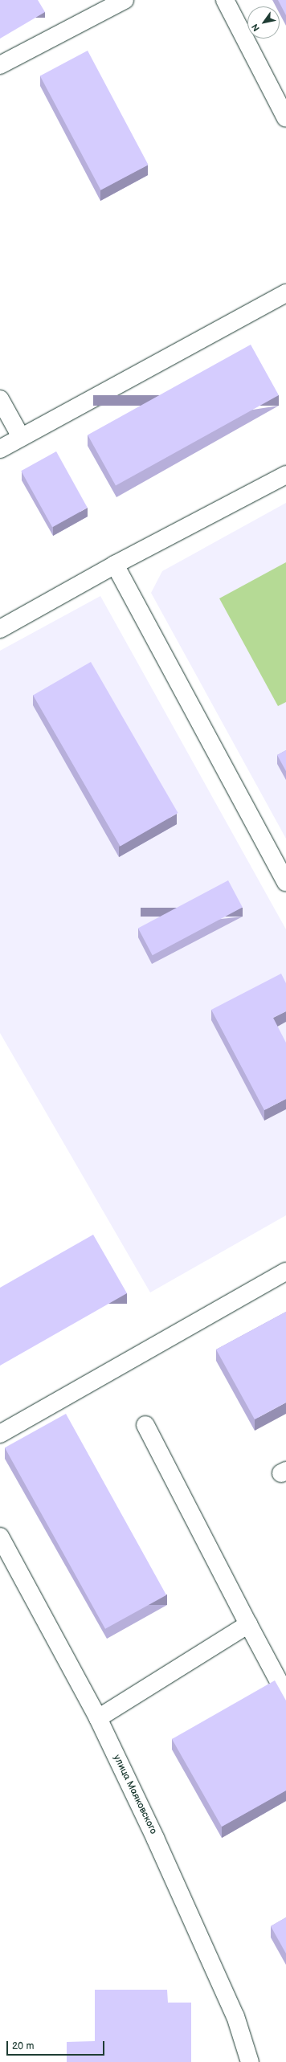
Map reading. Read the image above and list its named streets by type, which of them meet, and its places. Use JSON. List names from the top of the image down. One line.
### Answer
{"streets":{"street":["улица Маяковского"]},"scale_bar":"20 m","north":"bottom left"}
